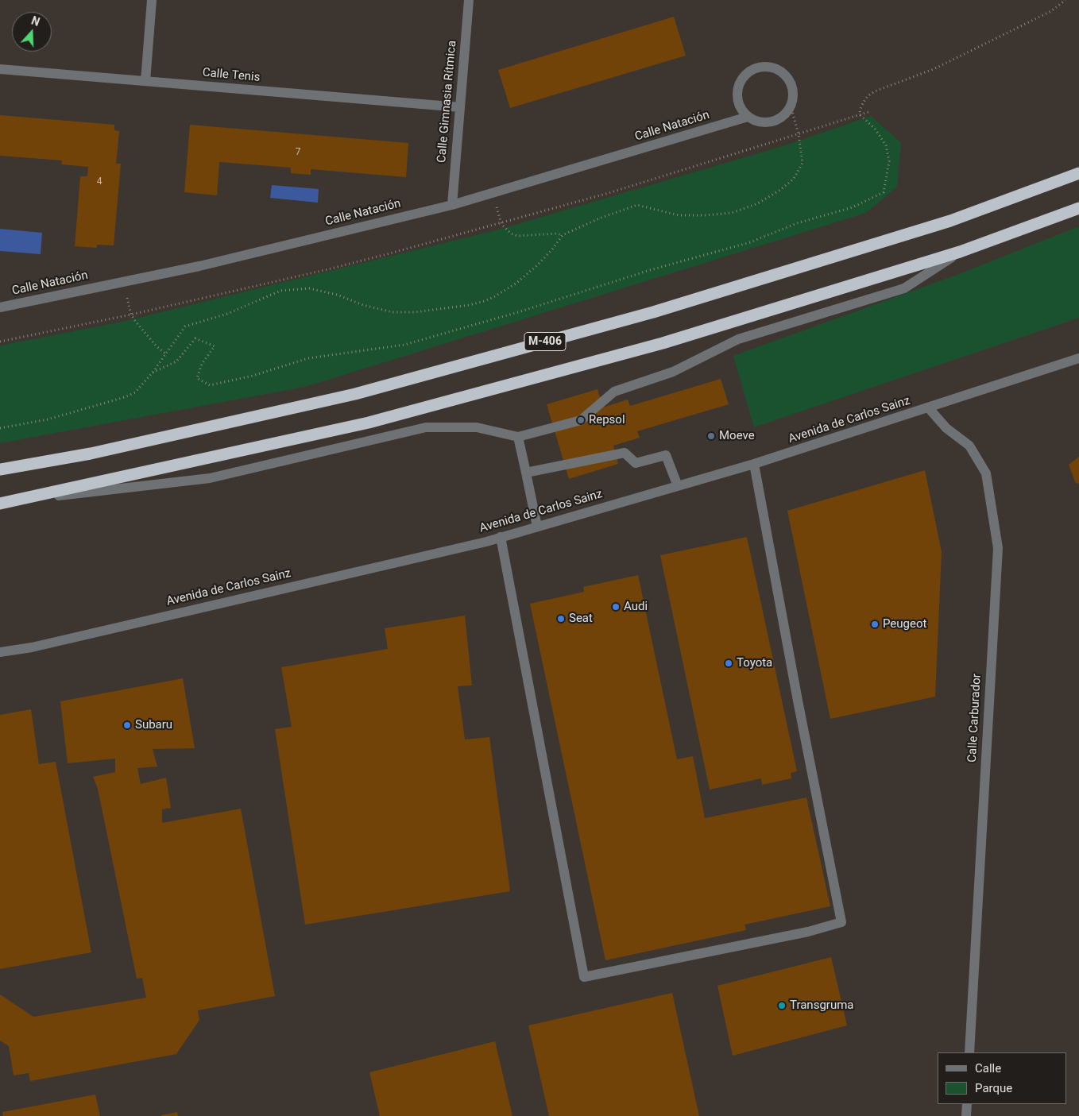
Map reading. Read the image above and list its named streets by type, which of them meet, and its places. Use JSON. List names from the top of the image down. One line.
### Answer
{"streets":{"highway":["M-406"],"street":["Calle Tenis","Calle Gimnasia Rítmica","Calle Natación","Avenida de Carlos Sainz","Calle Carburador"]},"crossings":[["Calle Tenis","Calle Gimnasia Rítmica"],["Calle Gimnasia Rítmica","Calle Natación"],["Avenida de Carlos Sainz","Calle Carburador"]],"places":["Repsol","Moeve","Audi","Seat","Peugeot","Toyota","Subaru","Transgruma"],"house_numbers":["7","4"],"legend":["Calle","Parque"],"north":"top"}
